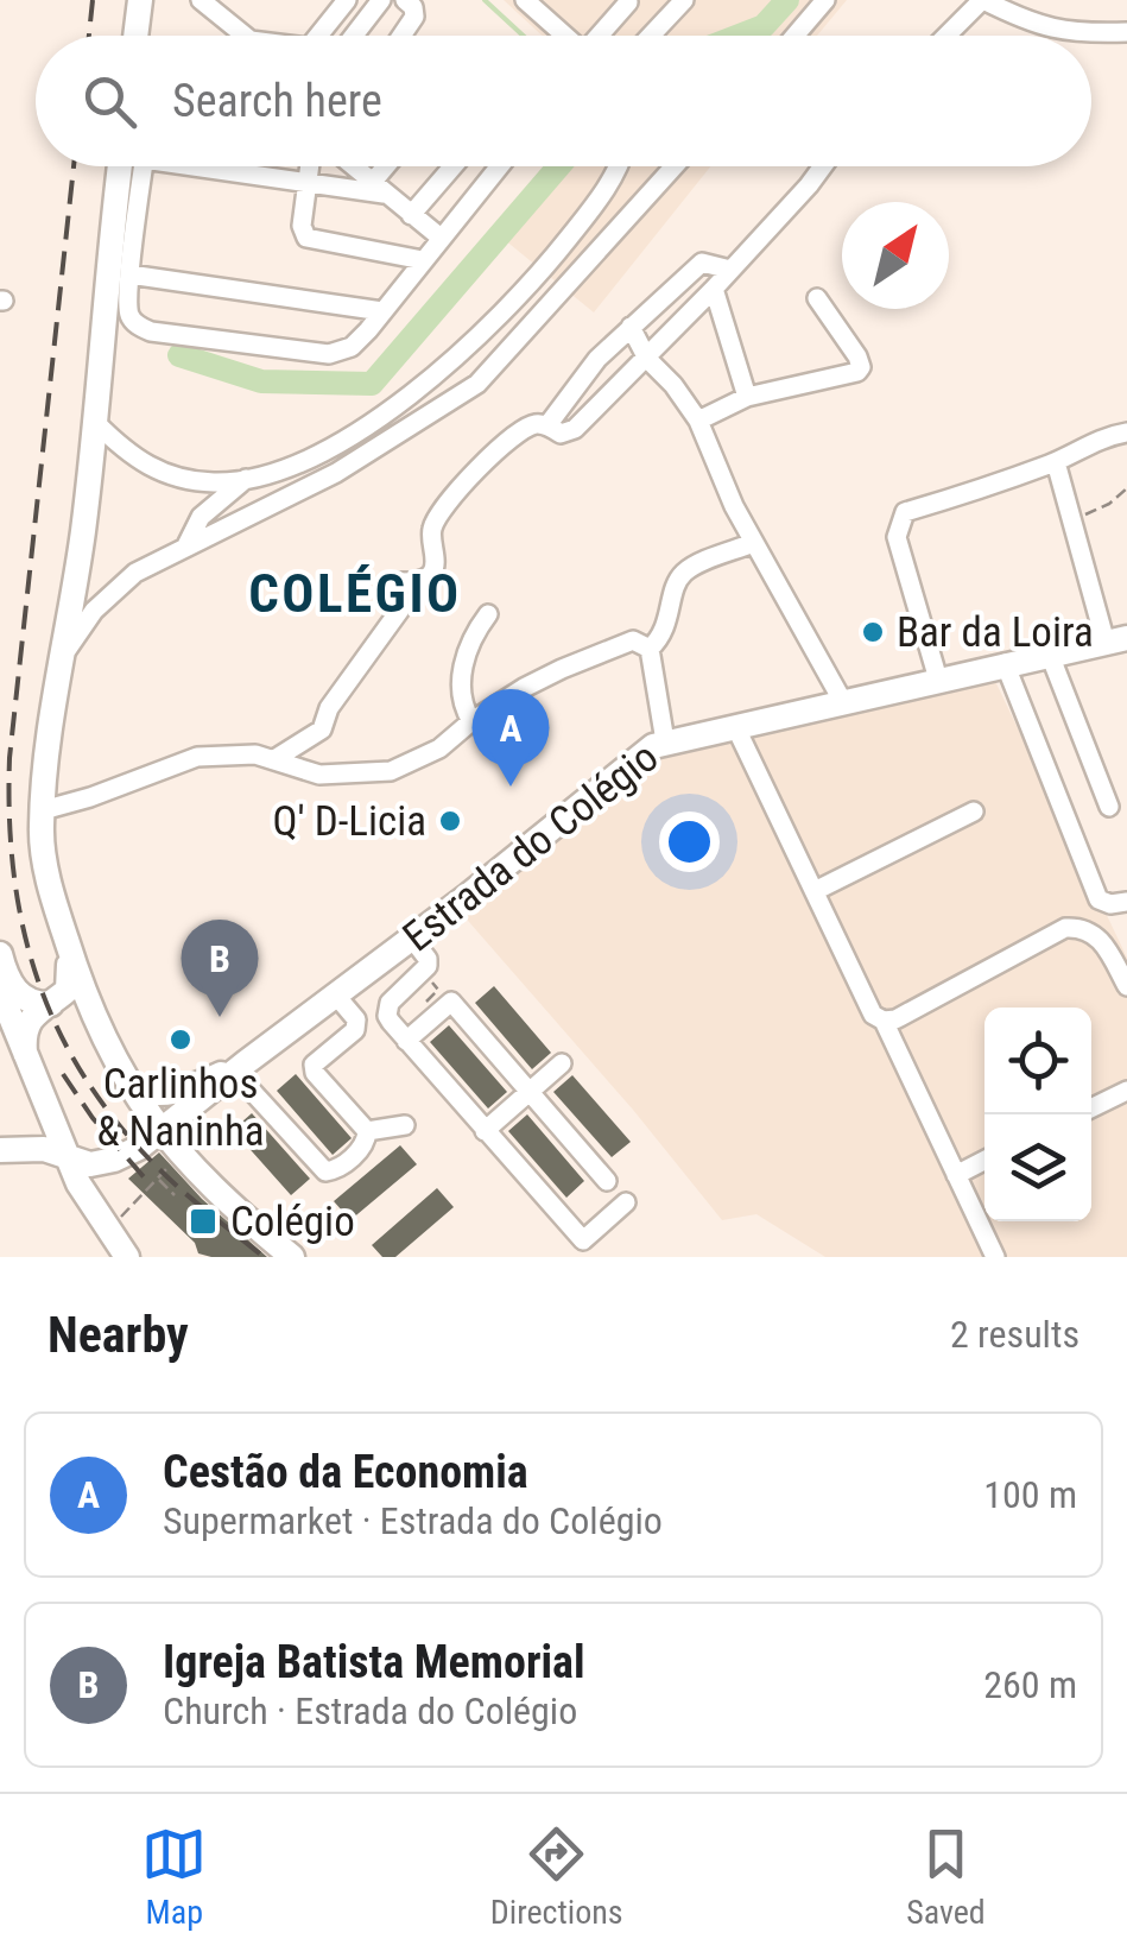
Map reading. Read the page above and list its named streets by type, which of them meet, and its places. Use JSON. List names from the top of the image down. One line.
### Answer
{"streets":{"main road":["Estrada do Colégio"]},"districts":["COLÉGIO"],"places":{"other":["Bar da Loira","Q' D-Licia","Carlinhos & Naninha"],"transit":["Colégio"]},"north":"top right","page":{"search":"Search here","pins":["A","B"],"heading":["Nearby","2 results"],"list":[{"mark":"A","name":"Cestão da Economia","note":"Supermarket · Estrada do Colégio","value":"100 m"},{"mark":"B","name":"Igreja Batista Memorial","note":"Church · Estrada do Colégio","value":"260 m"}],"nav":["Map","Directions","Saved"]}}
